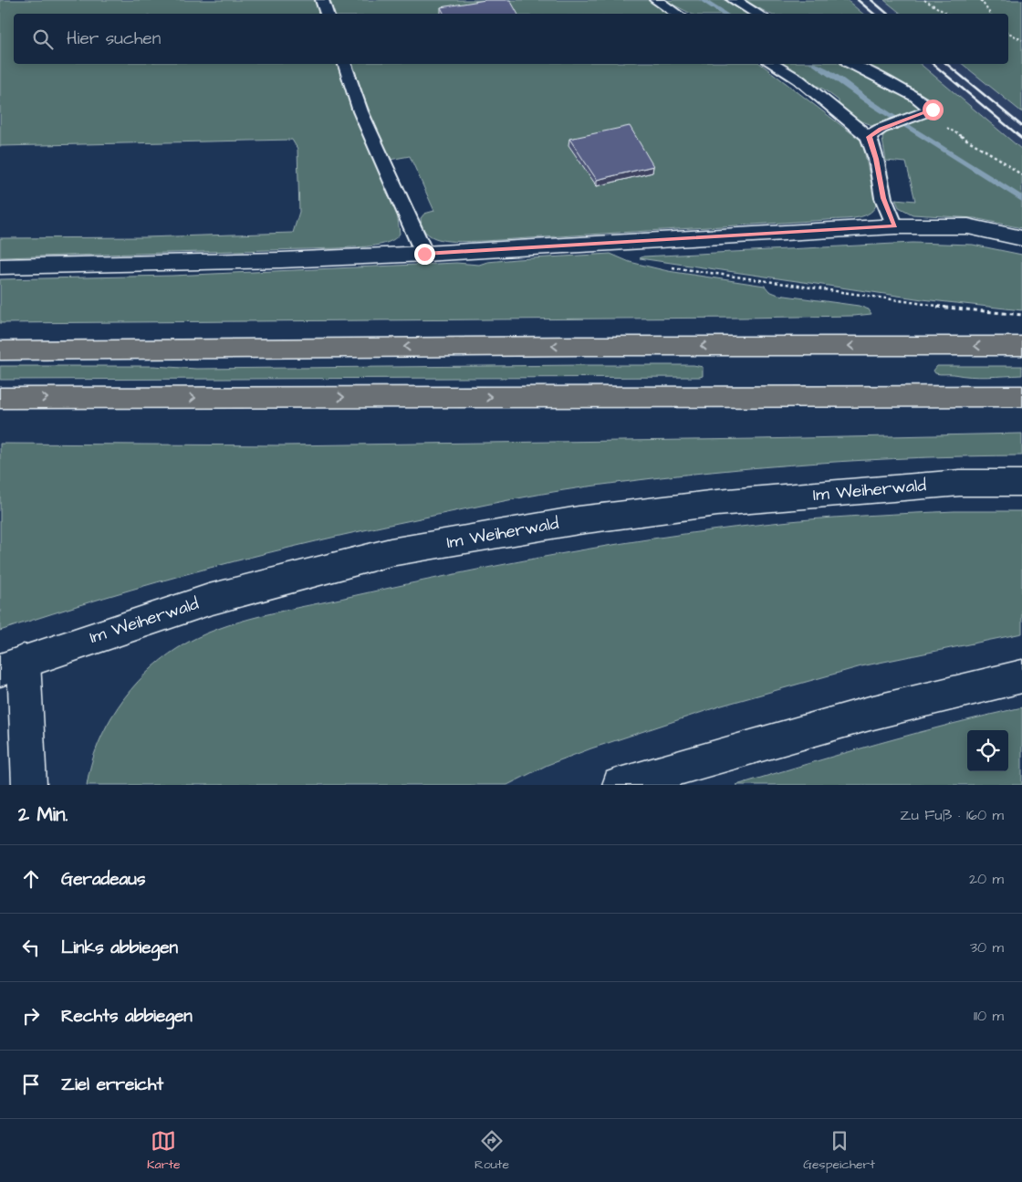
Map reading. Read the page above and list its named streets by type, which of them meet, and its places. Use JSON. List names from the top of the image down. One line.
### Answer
{"streets":{"street":["Im Weiherwald"]},"page":{"search":"Hier suchen","heading":["2 Min.","Zu Fuß · 160 m"],"list":[["Geradeaus","20 m"],["Links abbiegen","30 m"],["Rechts abbiegen","110 m"],"Ziel erreicht"],"nav":["Karte","Route","Gespeichert"]}}
